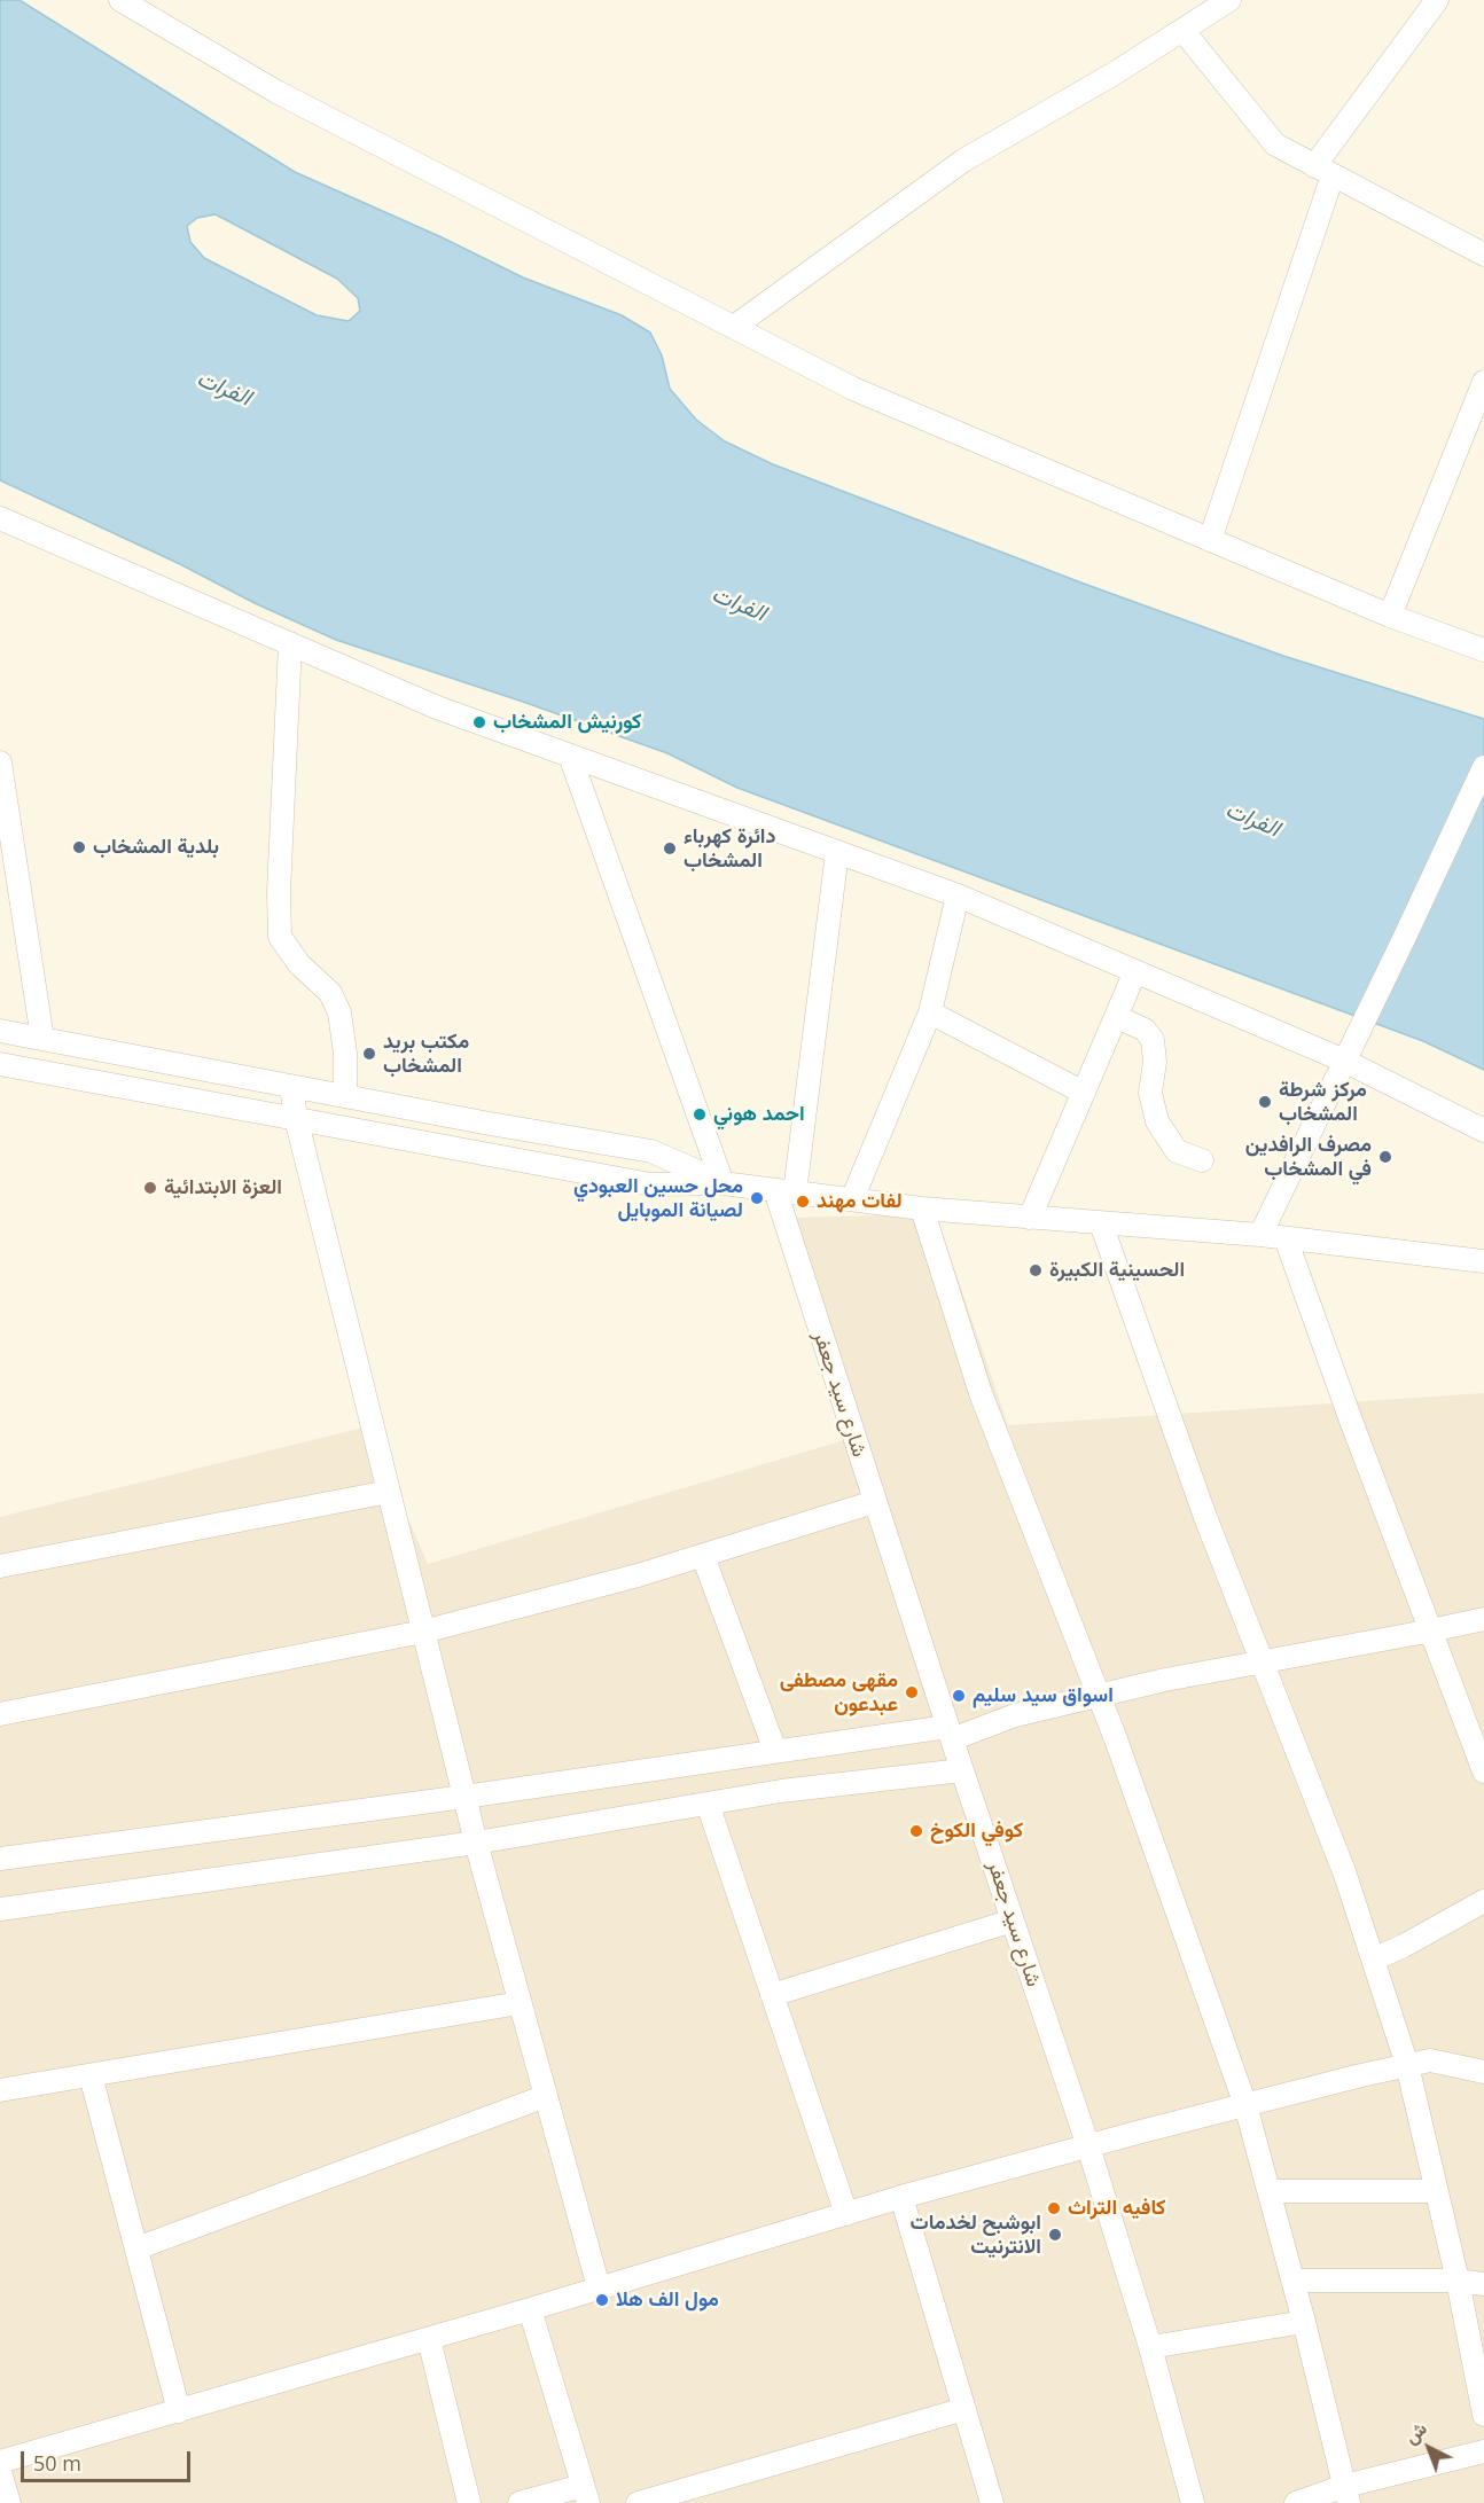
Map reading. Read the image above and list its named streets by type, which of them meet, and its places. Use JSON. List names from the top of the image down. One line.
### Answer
{"streets":{"street":["شارع سيد جعفر"]},"water":["الفرات"],"places":["كورنيش المشخاب","بلدية المشخاب","دائرة كهرباء المشخاب","مكتب بريد المشخاب","مركز شرطة المشخاب","احمد هوني","مصرف الرافدين في المشخاب","العزة الابتدائية","محل حسين العبودي لصيانة الموبايل","لفات مهند","الحسينية الكبيرة","مقهى مصطفى عبدعون","اسواق سيد سليم","كوفي الكوخ","كافيه التراث","ابوشبح لخدمات الانترنيت","مول الف هلا"],"scale_bar":"50 m","north":"top left"}
